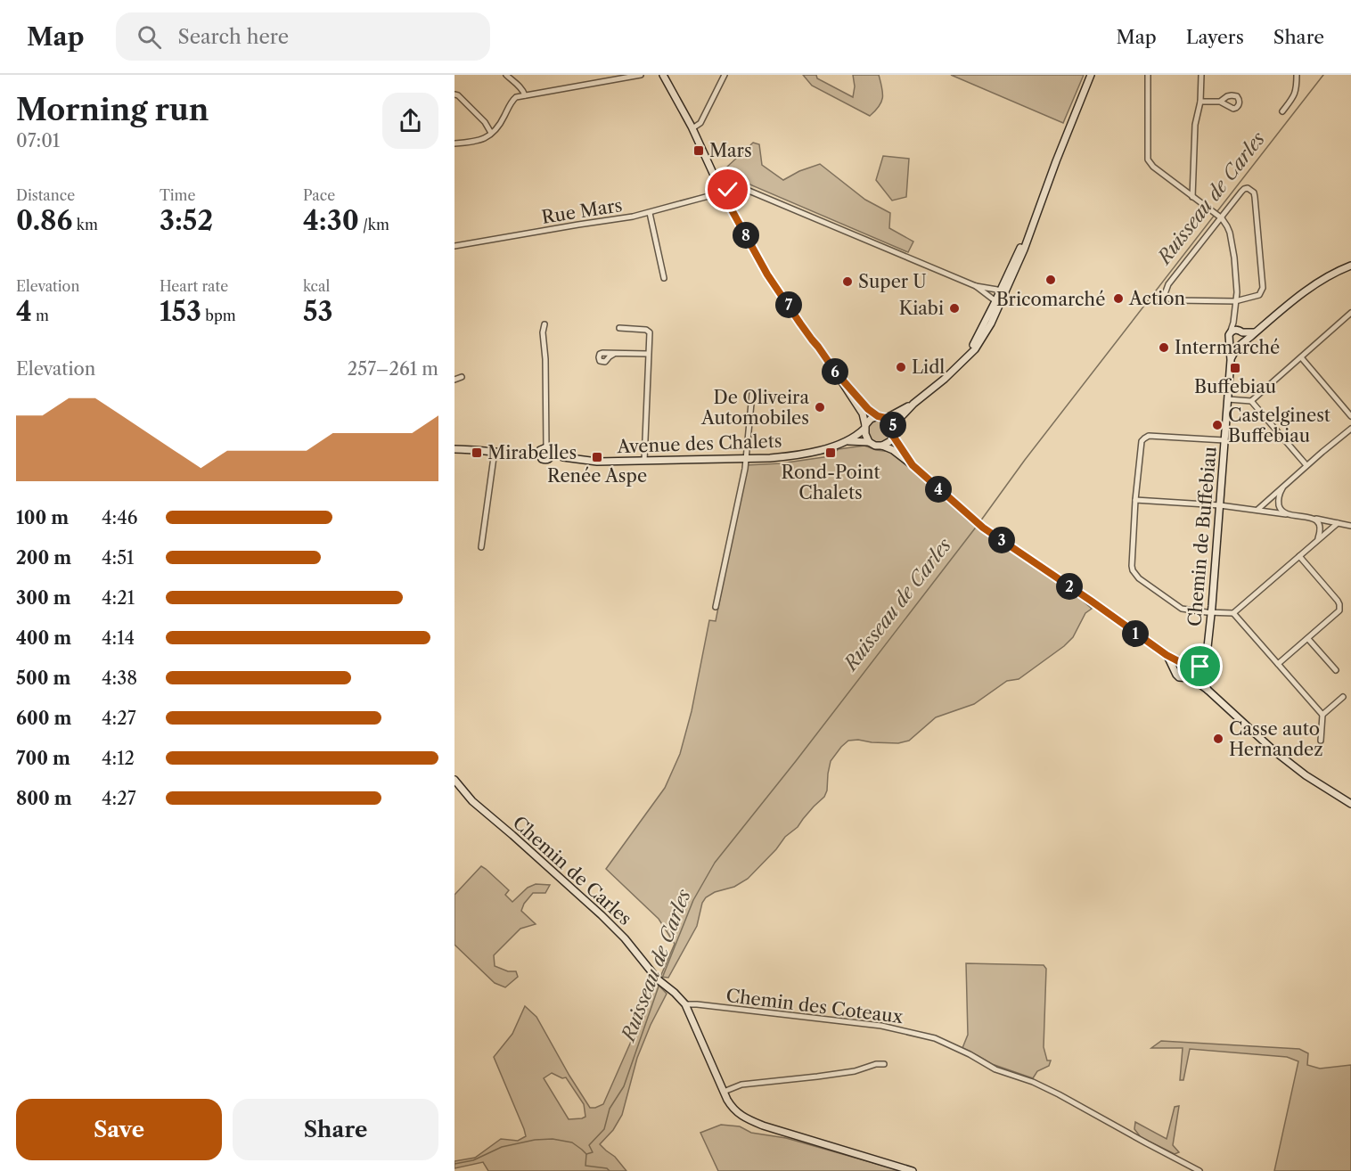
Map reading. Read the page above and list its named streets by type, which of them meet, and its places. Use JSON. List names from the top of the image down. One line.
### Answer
{"streets":{"street":["Rue Mars","Avenue des Chalets","Chemin de Buffebiau","Chemin de Carles","Chemin des Coteaux"]},"crossings":[["Chemin de Carles","Chemin des Coteaux"]],"water":["Ruisseau de Carles"],"places":{"transit":["Mars","Buffebiau","Mirabelles","Rond-Point Chalets","Renée Aspe"],"other":["Bricomarché","Super U","Action","Kiabi","Intermarché","Lidl","De Oliveira Automobiles","Castelginest Buffebiau","Casse auto Hernandez"]},"page":{"header":"Map","search":"Search here","nav":["Map","Layers","Share"],"heading":["Morning run","07:01"],"stats":[["Distance","0.86 km"],["Time","3:52"],["Pace","4:30 /km"],["Elevation","4 m"],["Heart rate","153 bpm"],["kcal","53"]],"pins":["8","7","6","5","4","3","2","1"],"chart":["Elevation","257–261 m"],"list":[{"name":"100 m","note":"4:46"},{"name":"200 m","note":"4:51"},{"name":"300 m","note":"4:21"},{"name":"400 m","note":"4:14"},{"name":"500 m","note":"4:38"},{"name":"600 m","note":"4:27"},{"name":"700 m","note":"4:12"},{"name":"800 m","note":"4:27"}],"buttons":["Save","Share"]}}
